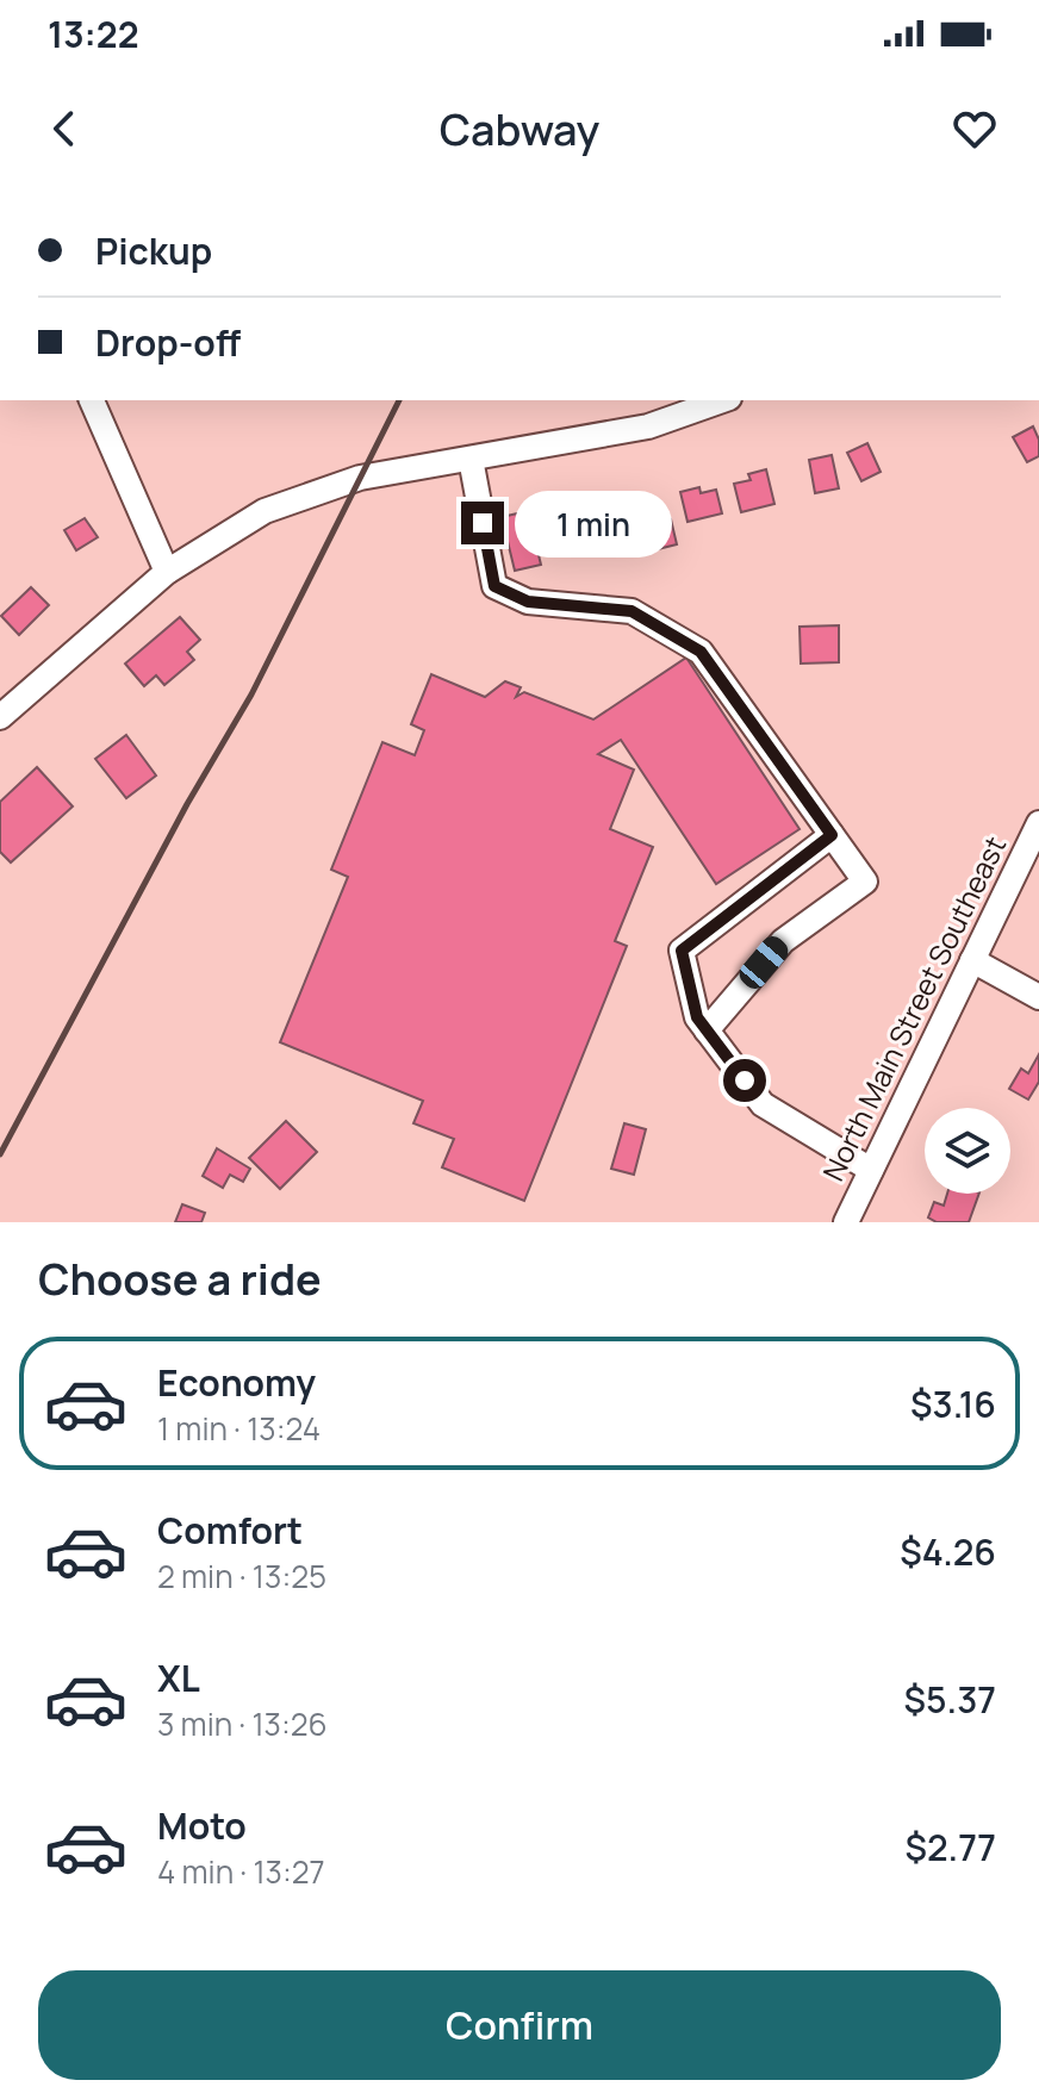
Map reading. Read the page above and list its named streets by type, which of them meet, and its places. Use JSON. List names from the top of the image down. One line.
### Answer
{"streets":{"street":["North Main Street Southeast"]},"page":{"status":"13:22","header":"Cabway","banner":["Pickup","Drop-off"],"bubble":"1 min","heading":"Choose a ride","list":[{"name":"Economy","note":"1 min · 13:24","value":"$3.16"},{"name":"Comfort","note":"2 min · 13:25","value":"$4.26"},{"name":"XL","note":"3 min · 13:26","value":"$5.37"},{"name":"Moto","note":"4 min · 13:27","value":"$2.77"}],"buttons":"Confirm"}}
